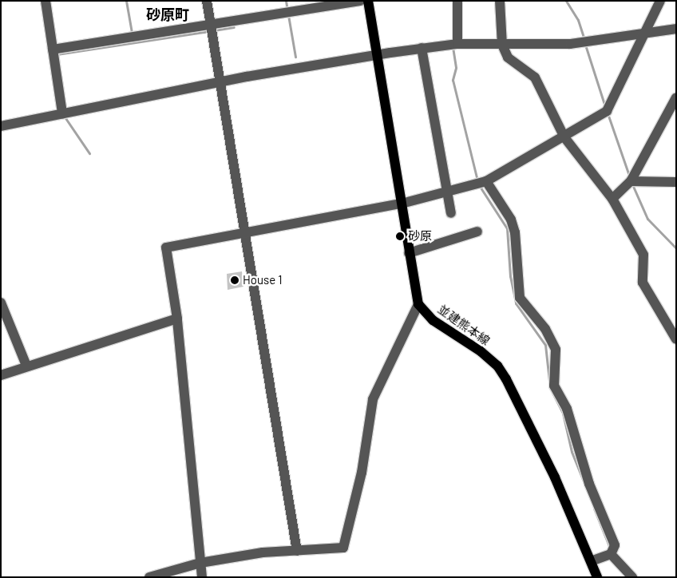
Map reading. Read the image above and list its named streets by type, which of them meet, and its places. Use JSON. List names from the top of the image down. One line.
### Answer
{"streets":{"main road":["並建熊本線"]},"districts":["砂原町"],"places":["砂原","House 1"]}
